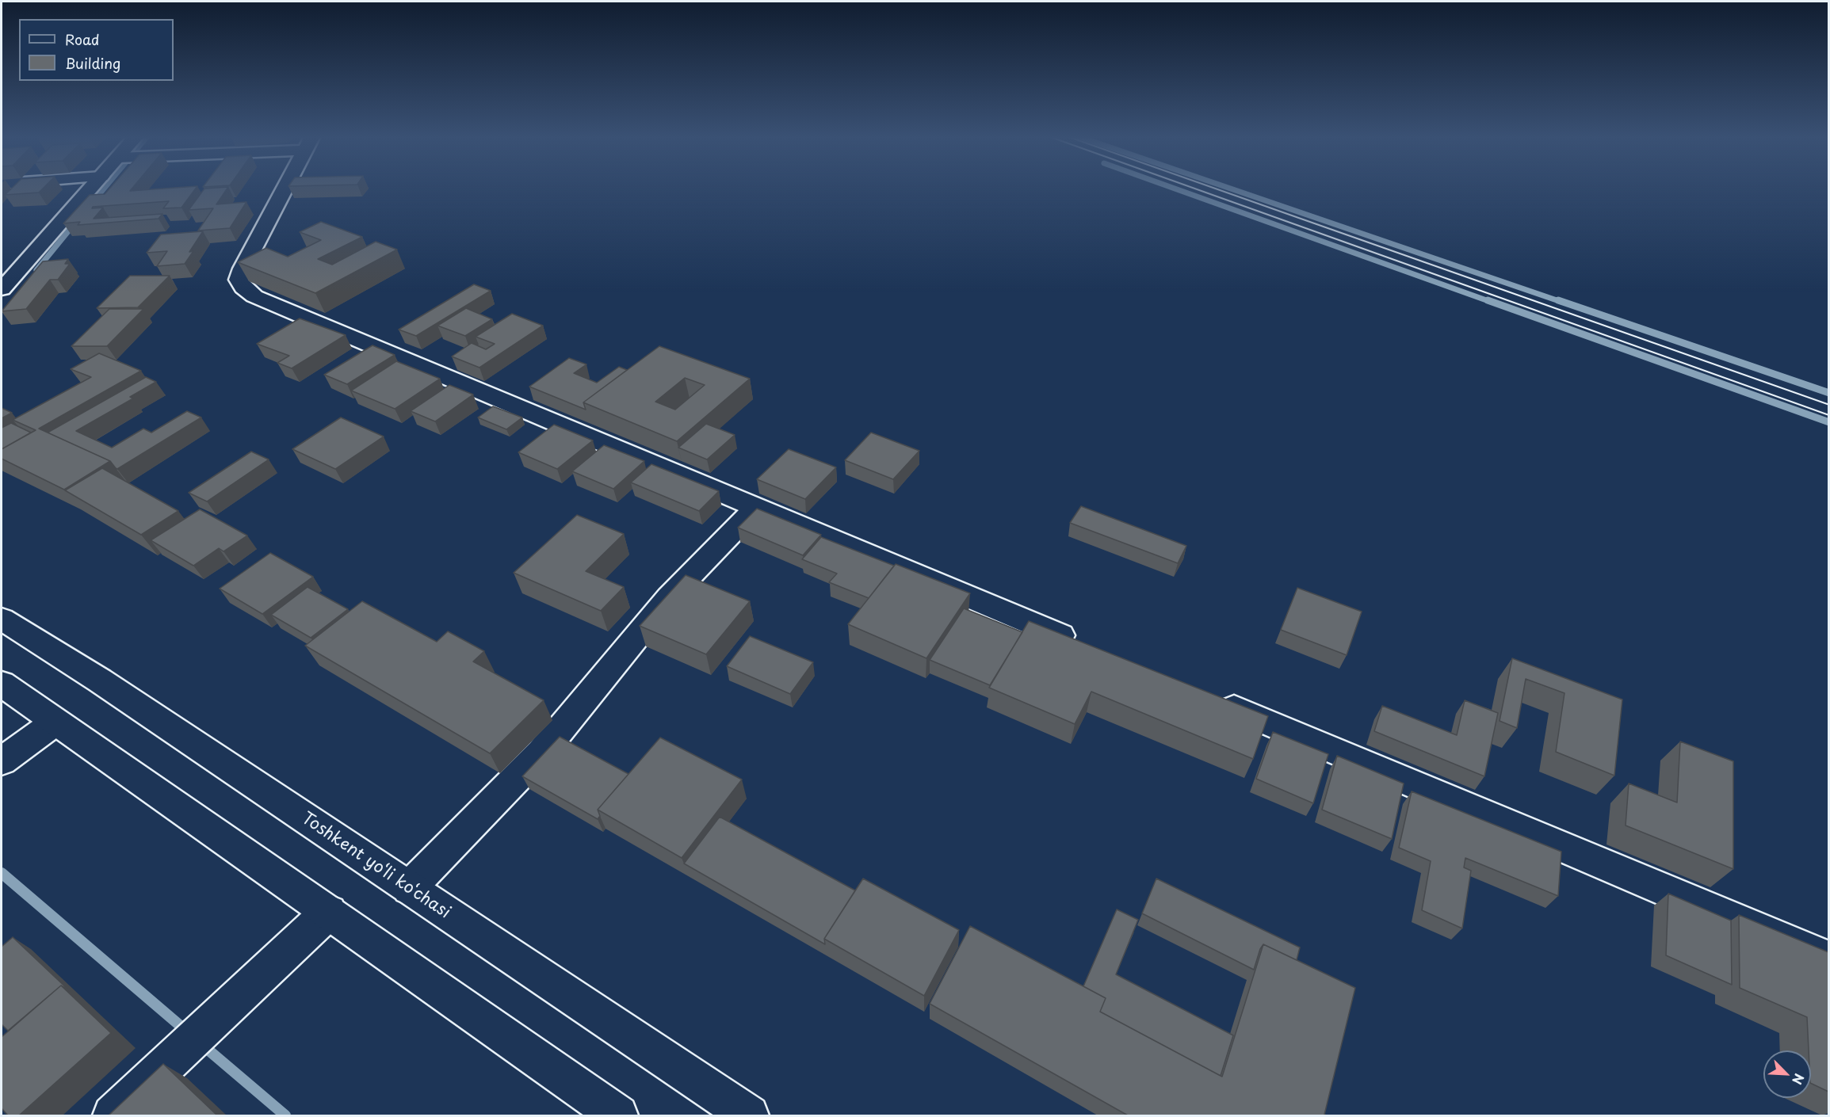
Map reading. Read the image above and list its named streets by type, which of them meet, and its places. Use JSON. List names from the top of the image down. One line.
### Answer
{"streets":{"main road":["Toshkent yo‘li ko‘chasi"]},"legend":["Road","Building"],"north":"bottom right"}
